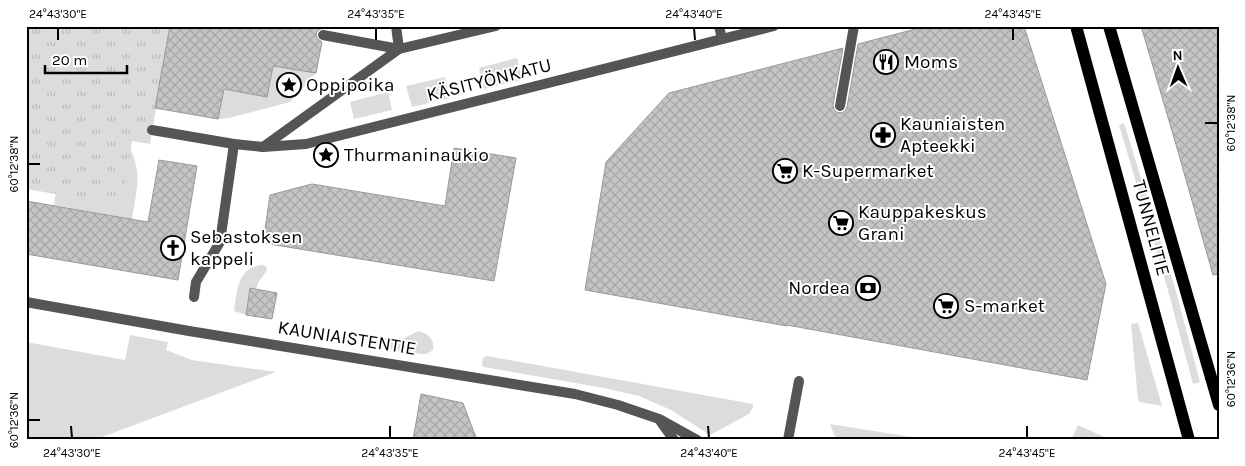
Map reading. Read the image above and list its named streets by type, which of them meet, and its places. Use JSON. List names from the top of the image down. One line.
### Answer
{"streets":{"main road":["TUNNELITIE"],"street":["KÄSITYÖNKATU","KAUNIAISTENTIE"]},"places":{"restaurant":["Moms"],"place":["Oppipoika","Thurmaninaukio"],"pharmacy":["Kauniaisten Apteekki"],"supermarket":["K-Supermarket","Kauppakeskus Grani","S-market"],"church":["Sebastoksen kappeli"],"bank":["Nordea"]},"scale_bar":"20 m","north":"top","coordinates":["24°43'30\"E","24°43'35\"E","24°43'40\"E","24°43'45\"E","60°12'38\"N","60°12'36\"N"]}
